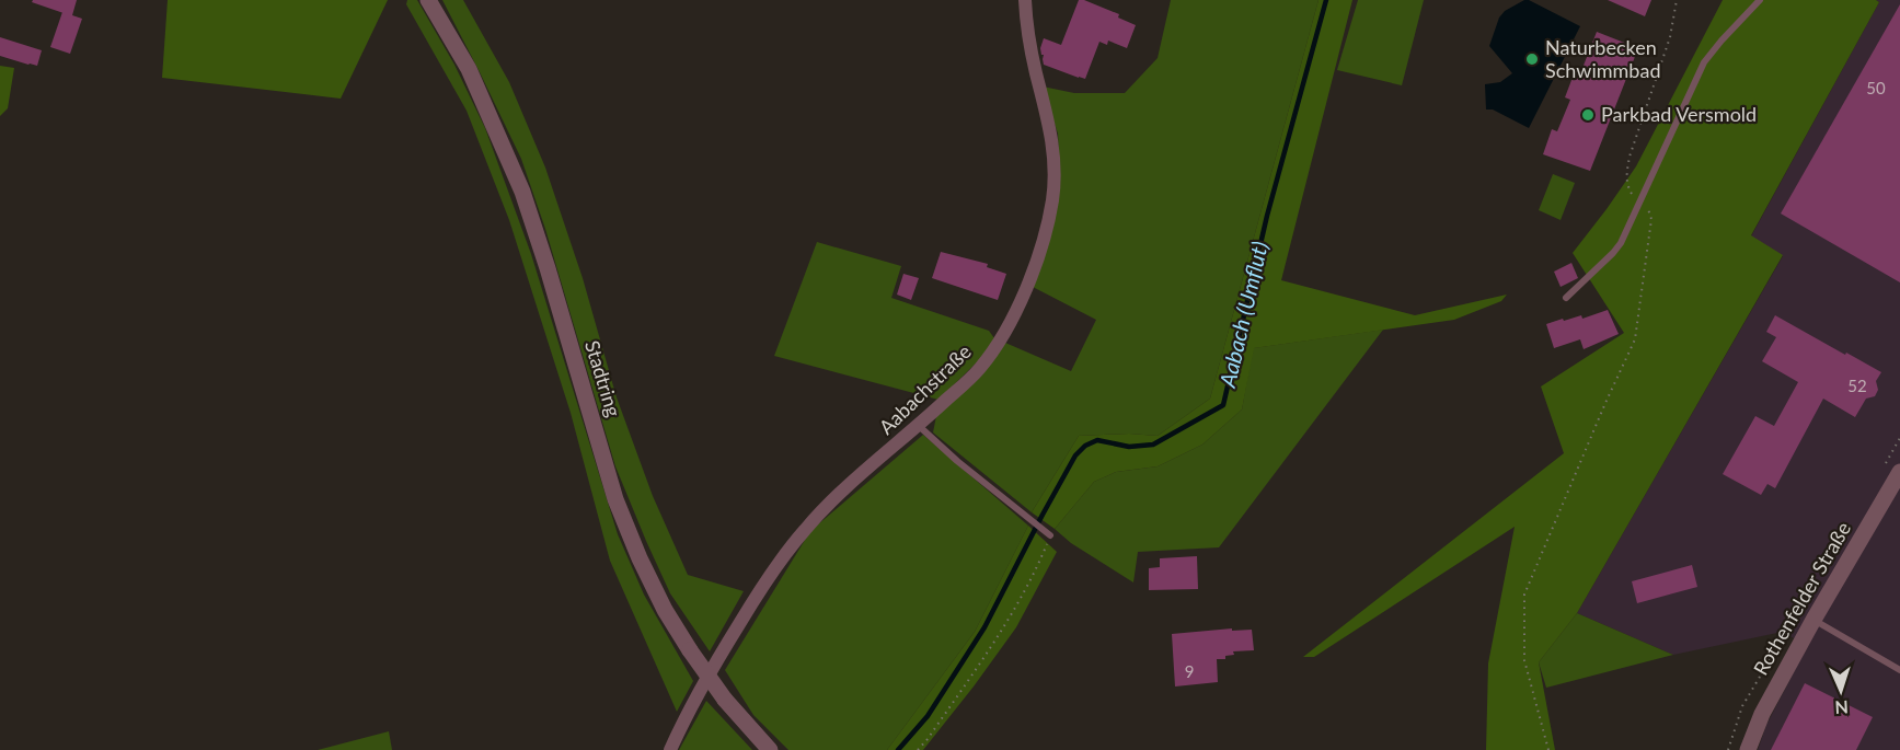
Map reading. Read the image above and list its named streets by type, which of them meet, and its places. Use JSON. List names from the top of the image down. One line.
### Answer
{"streets":{"street":["Stadtring","Aabachstraße","Rothenfelder Straße"]},"water":["Aabach (Umflut)"],"places":["Naturbecken Schwimmbad","Parkbad Versmold"],"house_numbers":["50","52","9"],"north":"bottom"}
